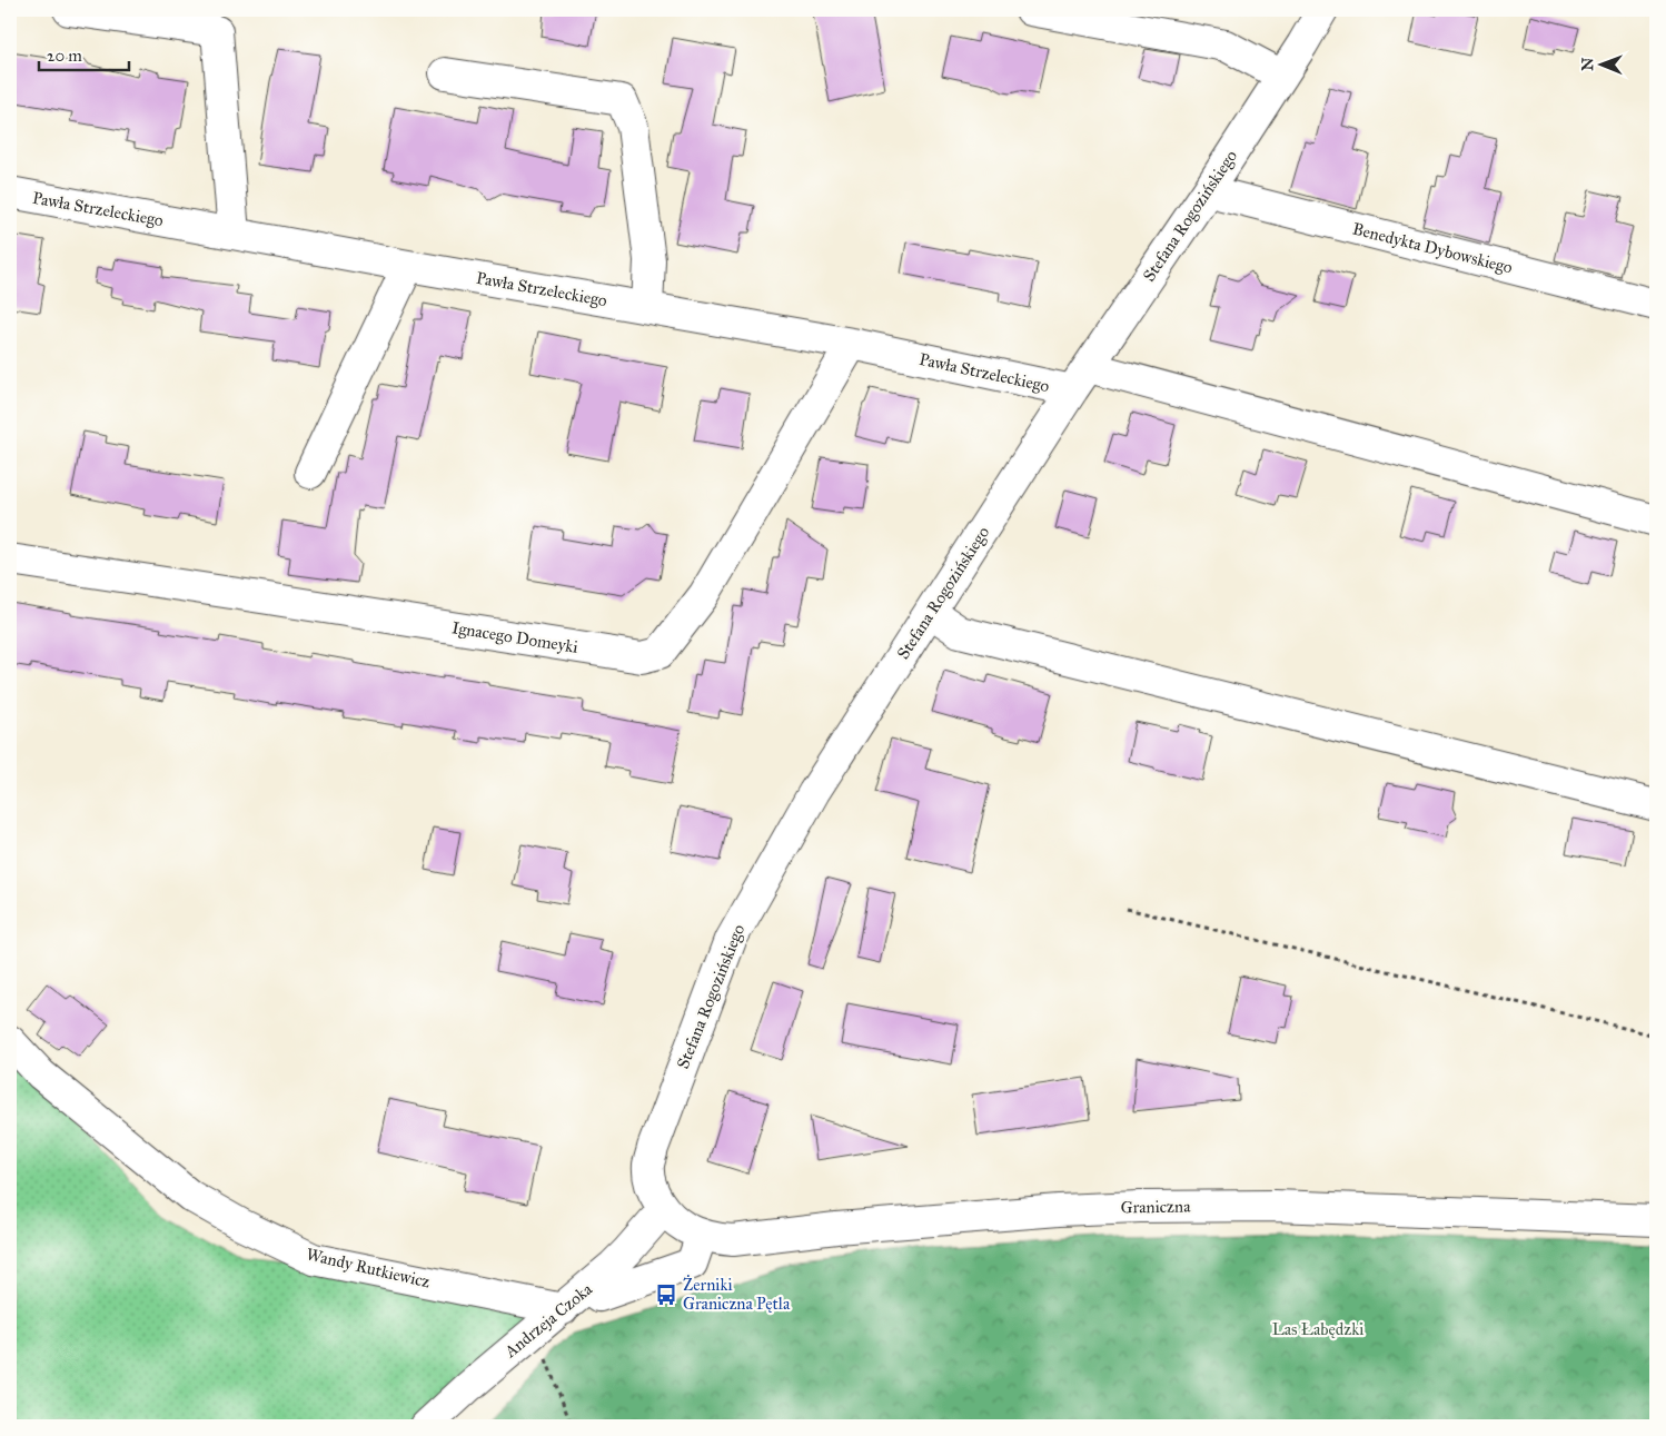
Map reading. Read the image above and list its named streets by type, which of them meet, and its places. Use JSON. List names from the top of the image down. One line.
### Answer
{"streets":{"street":["Pawła Strzeleckiego","Stefana Rogozińskiego","Benedykta Dybowskiego","Ignacego Domeyki","Graniczna","Wandy Rutkiewicz","Andrzeja Czoka"]},"crossings":[["Pawła Strzeleckiego","Stefana Rogozińskiego"],["Pawła Strzeleckiego","Ignacego Domeyki"],["Stefana Rogozińskiego","Benedykta Dybowskiego"],["Stefana Rogozińskiego","Graniczna"],["Stefana Rogozińskiego","Andrzeja Czoka"],["Graniczna","Andrzeja Czoka"],["Wandy Rutkiewicz","Andrzeja Czoka"]],"parks":["Las Łabędzki"],"places":{"bus stop":["Żerniki Graniczna Pętla"]},"scale_bar":"20 m","north":"left"}
